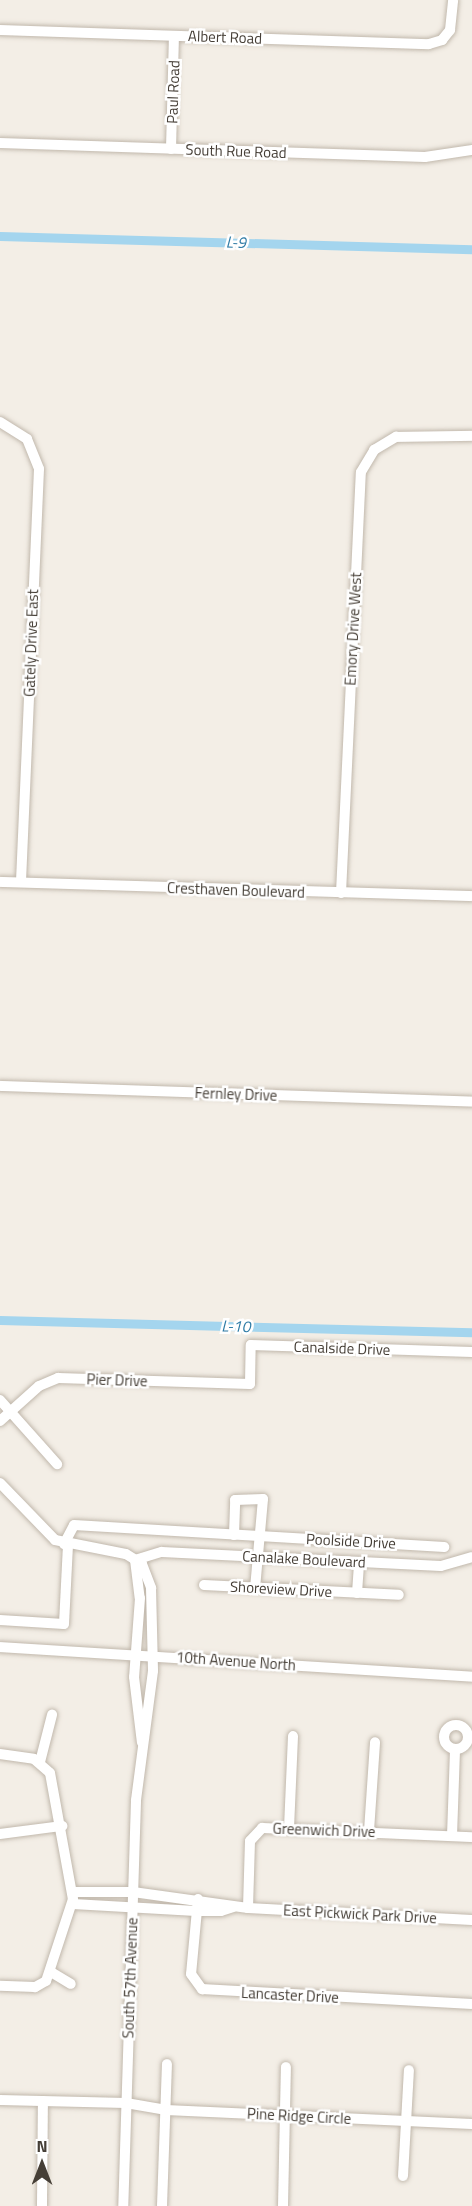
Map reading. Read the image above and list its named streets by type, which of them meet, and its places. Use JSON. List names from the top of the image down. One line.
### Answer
{"streets":{"street":["Albert Road","Paul Road","South Rue Road","Emory Drive West","Gately Drive East","Cresthaven Boulevard","Fernley Drive","Canalside Drive","Pier Drive","Poolside Drive","Canalake Boulevard","Shoreview Drive","10th Avenue North","Greenwich Drive","East Pickwick Park Drive","South 57th Avenue","Lancaster Drive","Pine Ridge Circle"]},"crossings":[["Albert Road","Paul Road"],["Paul Road","South Rue Road"],["Emory Drive West","Cresthaven Boulevard"],["Gately Drive East","Cresthaven Boulevard"],["Canalside Drive","Pier Drive"],["Canalake Boulevard","South 57th Avenue"],["10th Avenue North","South 57th Avenue"],["Greenwich Drive","East Pickwick Park Drive"],["East Pickwick Park Drive","South 57th Avenue"],["East Pickwick Park Drive","Lancaster Drive"],["South 57th Avenue","Pine Ridge Circle"]],"water":["L-9","L-10"],"north":"top"}
